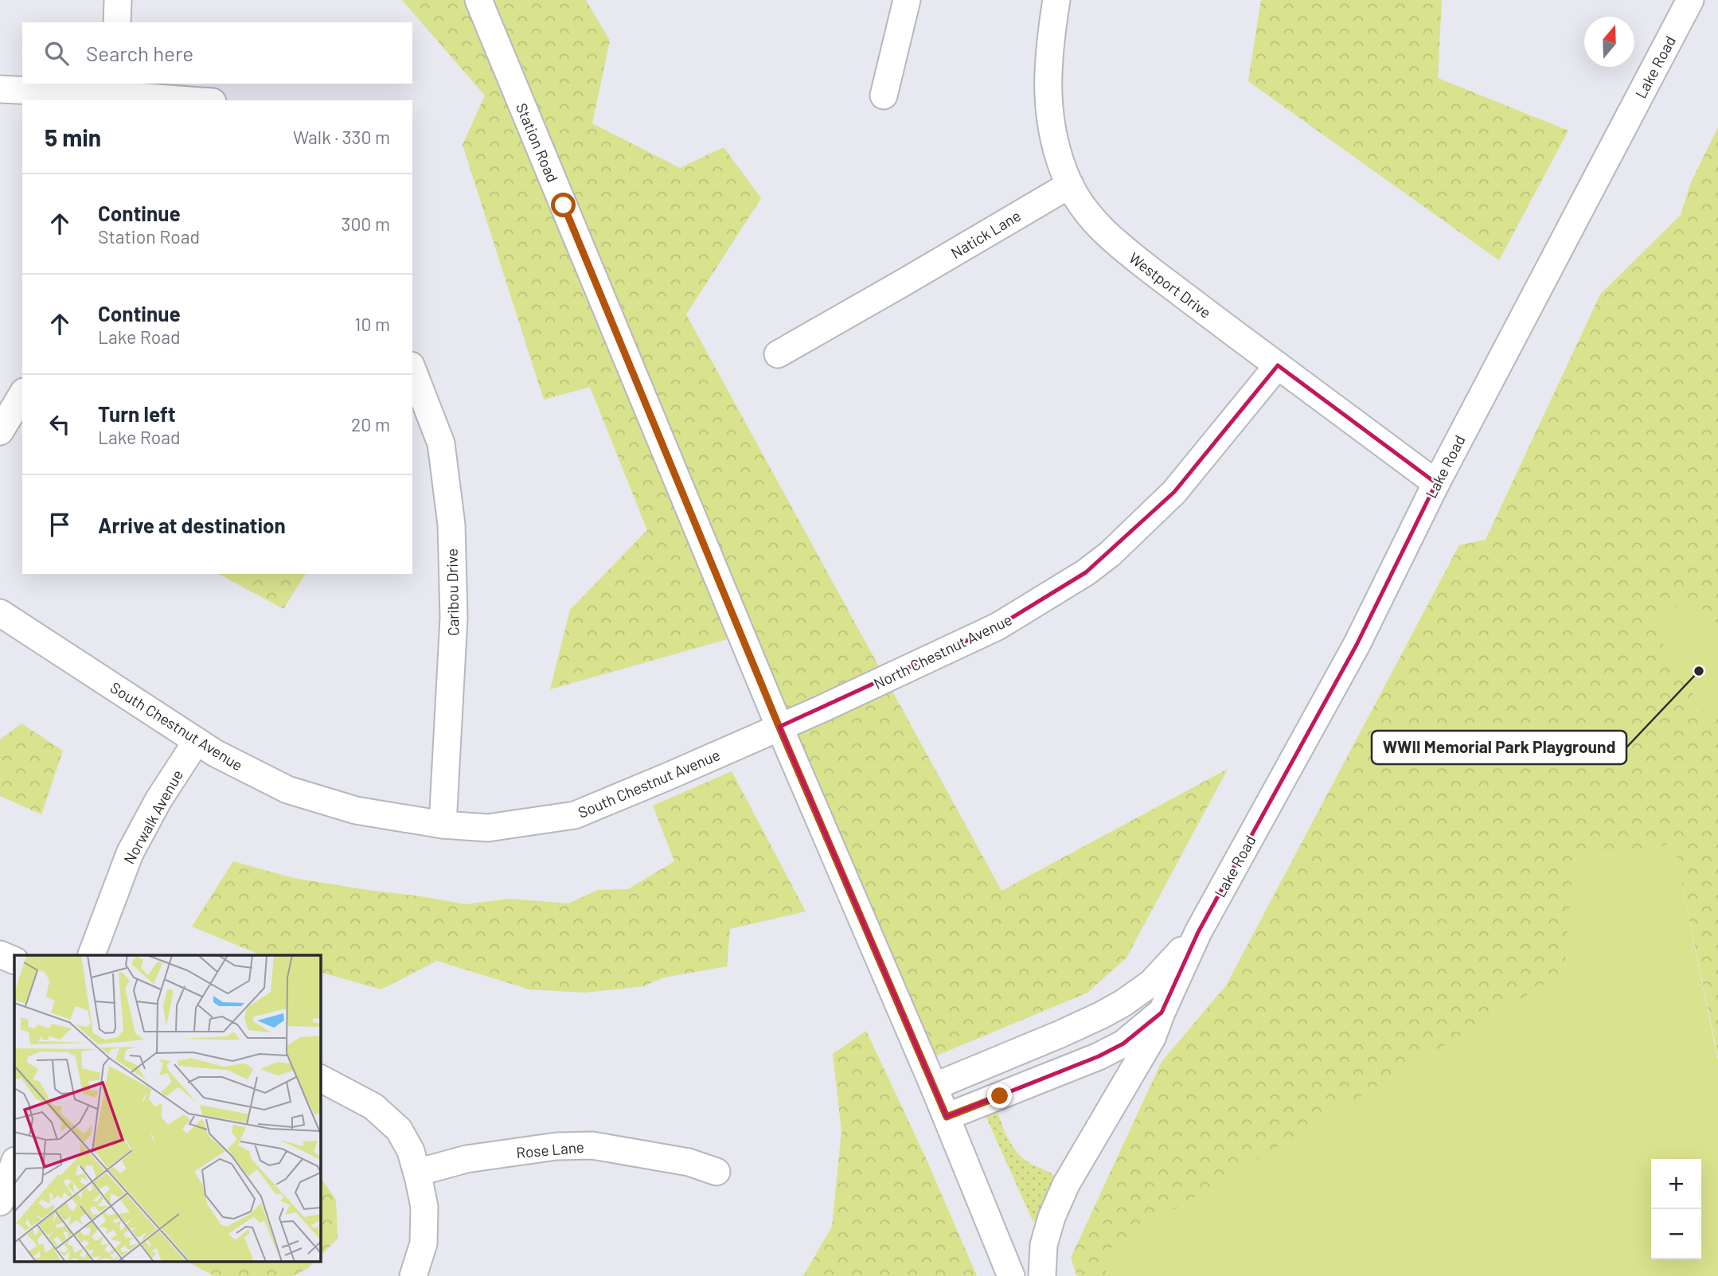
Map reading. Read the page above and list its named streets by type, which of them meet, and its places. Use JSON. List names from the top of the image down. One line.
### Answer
{"streets":{"street":["Lake Road","Station Road","Natick Lane","Westport Drive","Caribou Drive","North Chestnut Avenue","South Chestnut Avenue","Norwalk Avenue","Rose Lane"]},"crossings":[["Lake Road","Station Road"],["Lake Road","Westport Drive"],["Station Road","North Chestnut Avenue"],["Station Road","South Chestnut Avenue"],["Natick Lane","Westport Drive"],["Westport Drive","North Chestnut Avenue"],["Caribou Drive","South Chestnut Avenue"],["North Chestnut Avenue","South Chestnut Avenue"],["South Chestnut Avenue","Norwalk Avenue"]],"places":["WWII Memorial Park Playground"],"north":"top","page":{"search":"Search here","heading":["5 min","Walk · 330 m"],"list":[["Continue","Station Road","300 m"],["Continue","Lake Road","10 m"],["Turn left","Lake Road","20 m"],"Arrive at destination"],"map_buttons":["+","−"]}}
